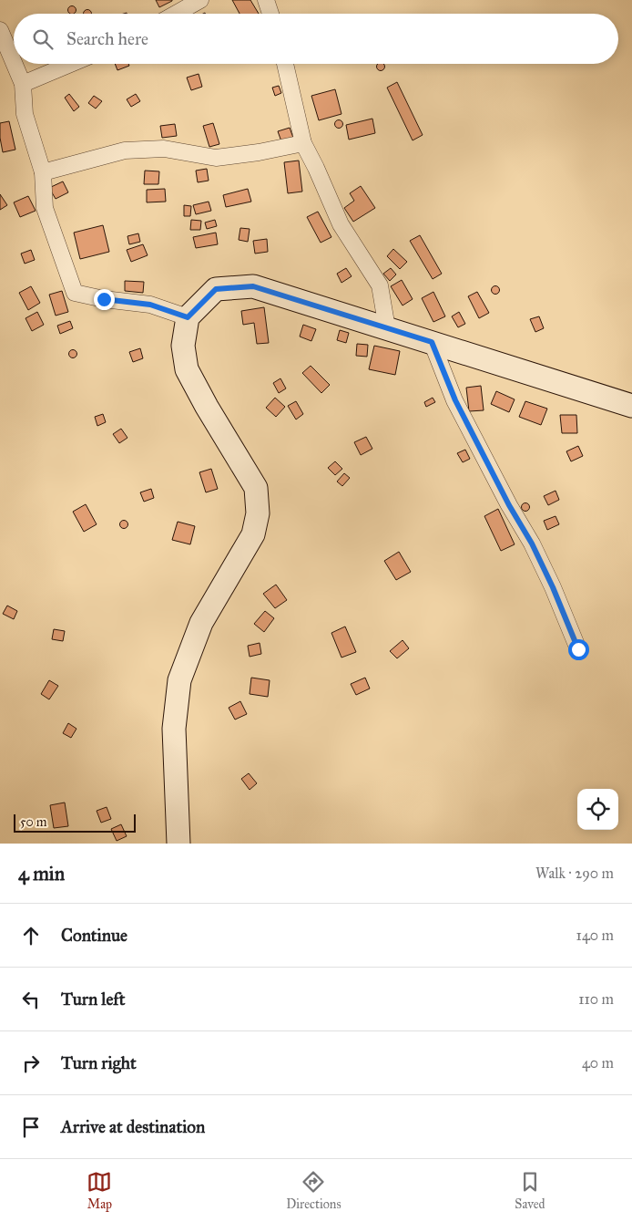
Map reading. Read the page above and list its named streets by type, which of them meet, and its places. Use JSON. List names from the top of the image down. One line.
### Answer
{"scale_bar":"50 m","page":{"search":"Search here","scale":"50 m","heading":["4 min","Walk · 290 m"],"list":[["Continue","140 m"],["Turn left","110 m"],["Turn right","40 m"],"Arrive at destination"],"nav":["Map","Directions","Saved"]}}
